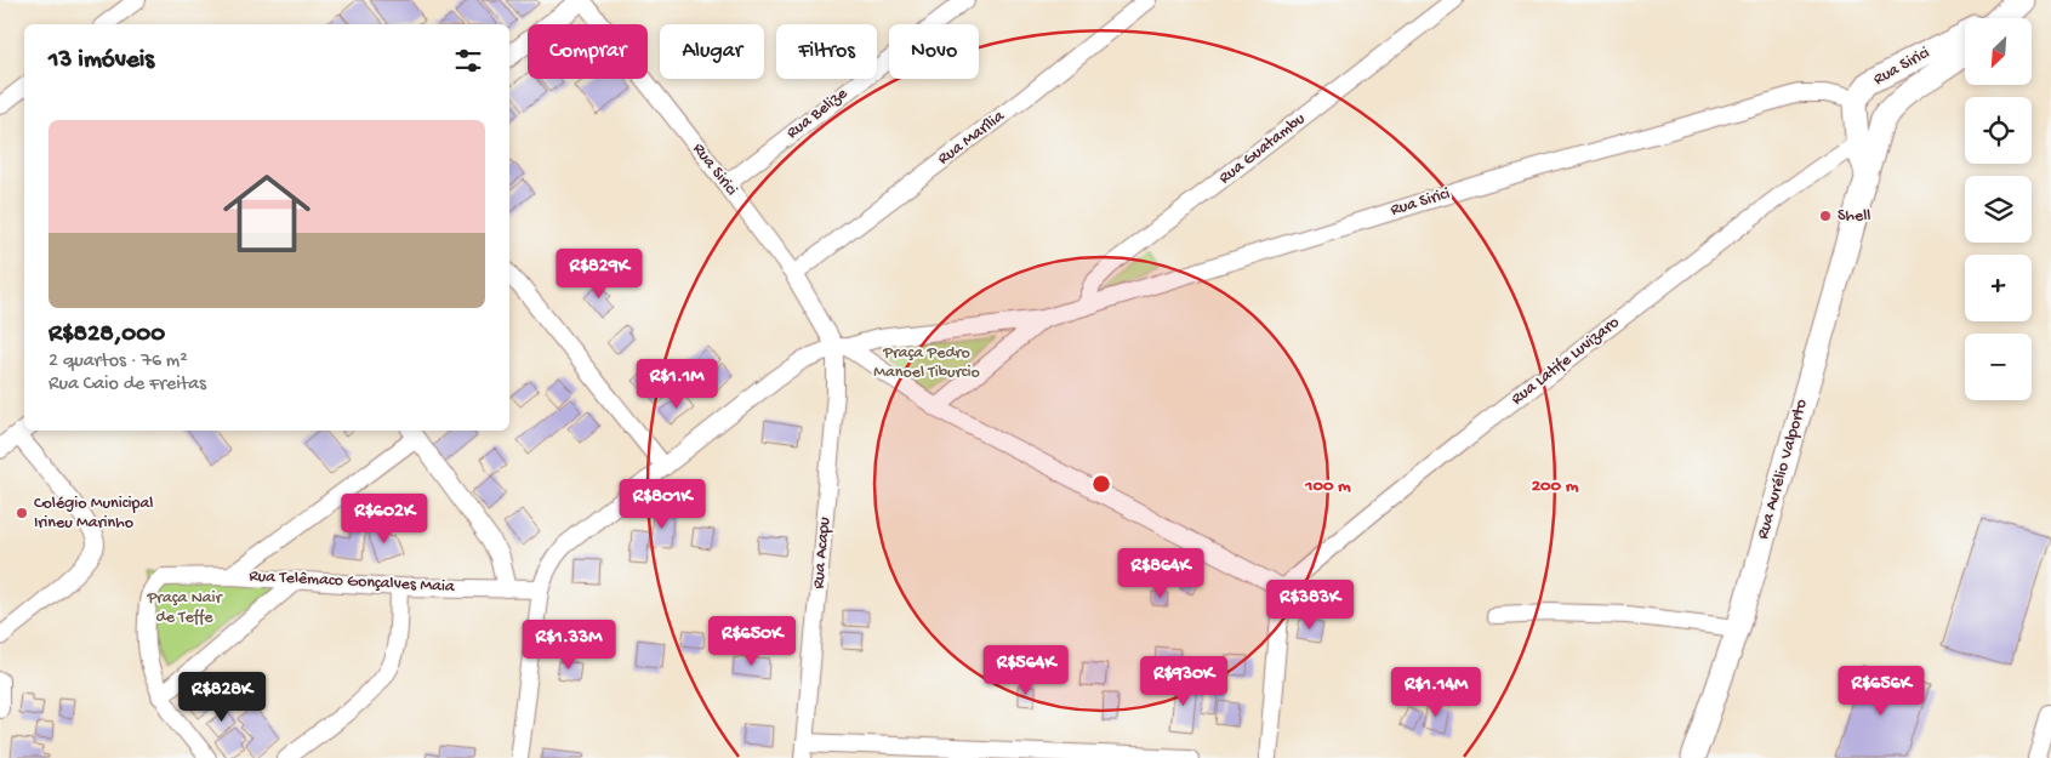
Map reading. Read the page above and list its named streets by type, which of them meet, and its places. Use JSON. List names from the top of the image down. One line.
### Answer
{"streets":{"main road":["Rua Sirici","Rua Aurélio Valporto"],"street":["Rua Belize","Rua Marília","Rua Guatambu","Rua Latife Luvizaro","Rua Acapu","Rua Telêmaco Gonçalves Maia"]},"crossings":[["Rua Sirici","Rua Belize"],["Rua Sirici","Rua Marília"],["Rua Sirici","Rua Guatambu"],["Rua Sirici","Rua Acapu"]],"parks":["Praça Pedro Manoel Tiburcio","Praça Nair de Teffe"],"places":["Shell","Colégio Municipal Irineu Marinho"],"north":"bottom left","page":{"map_buttons":["+","−"],"chip":["Comprar","Alugar","Filtros","Novo"],"heading":"13 imóveis","list":[{"name":"R$828,000","note":"2 quartos · 76 m² · Rua Caio de Freitas"}],"price":["R$829K","R$1.1M","R$801K","R$602K","R$864K","R$383K","R$650K","R$1.33M","R$564K","R$930K","R$656K","R$1.14M","R$828K"]},"rings":["100 m","200 m"]}
